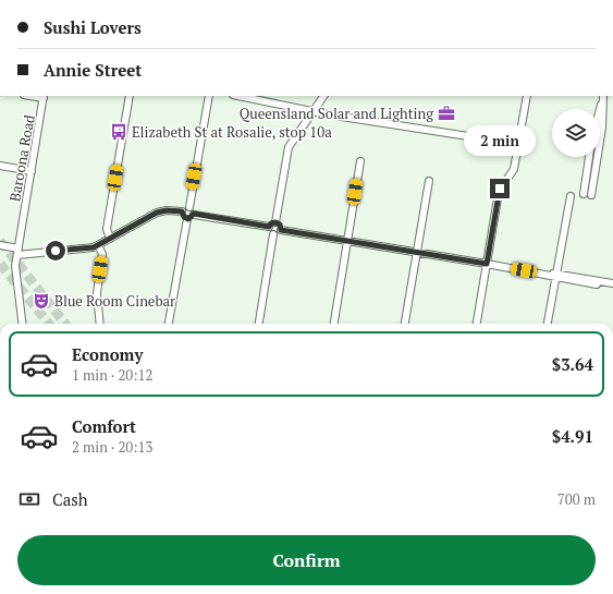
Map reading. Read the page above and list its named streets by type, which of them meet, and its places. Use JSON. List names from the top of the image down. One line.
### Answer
{"streets":{"street":["Baroona Road"]},"places":{"office":["Queensland Solar and Lighting"],"bus stop":["Elizabeth St at Rosalie, stop 10a"],"theatre":["Blue Room Cinebar"]},"page":{"banner":["Sushi Lovers","Annie Street"],"bubble":"2 min","list":[{"name":"Economy","note":"1 min · 20:12","value":"$3.64"},{"name":"Comfort","note":"2 min · 20:13","value":"$4.91"}],"pay":["Cash","700 m"],"buttons":"Confirm"}}
